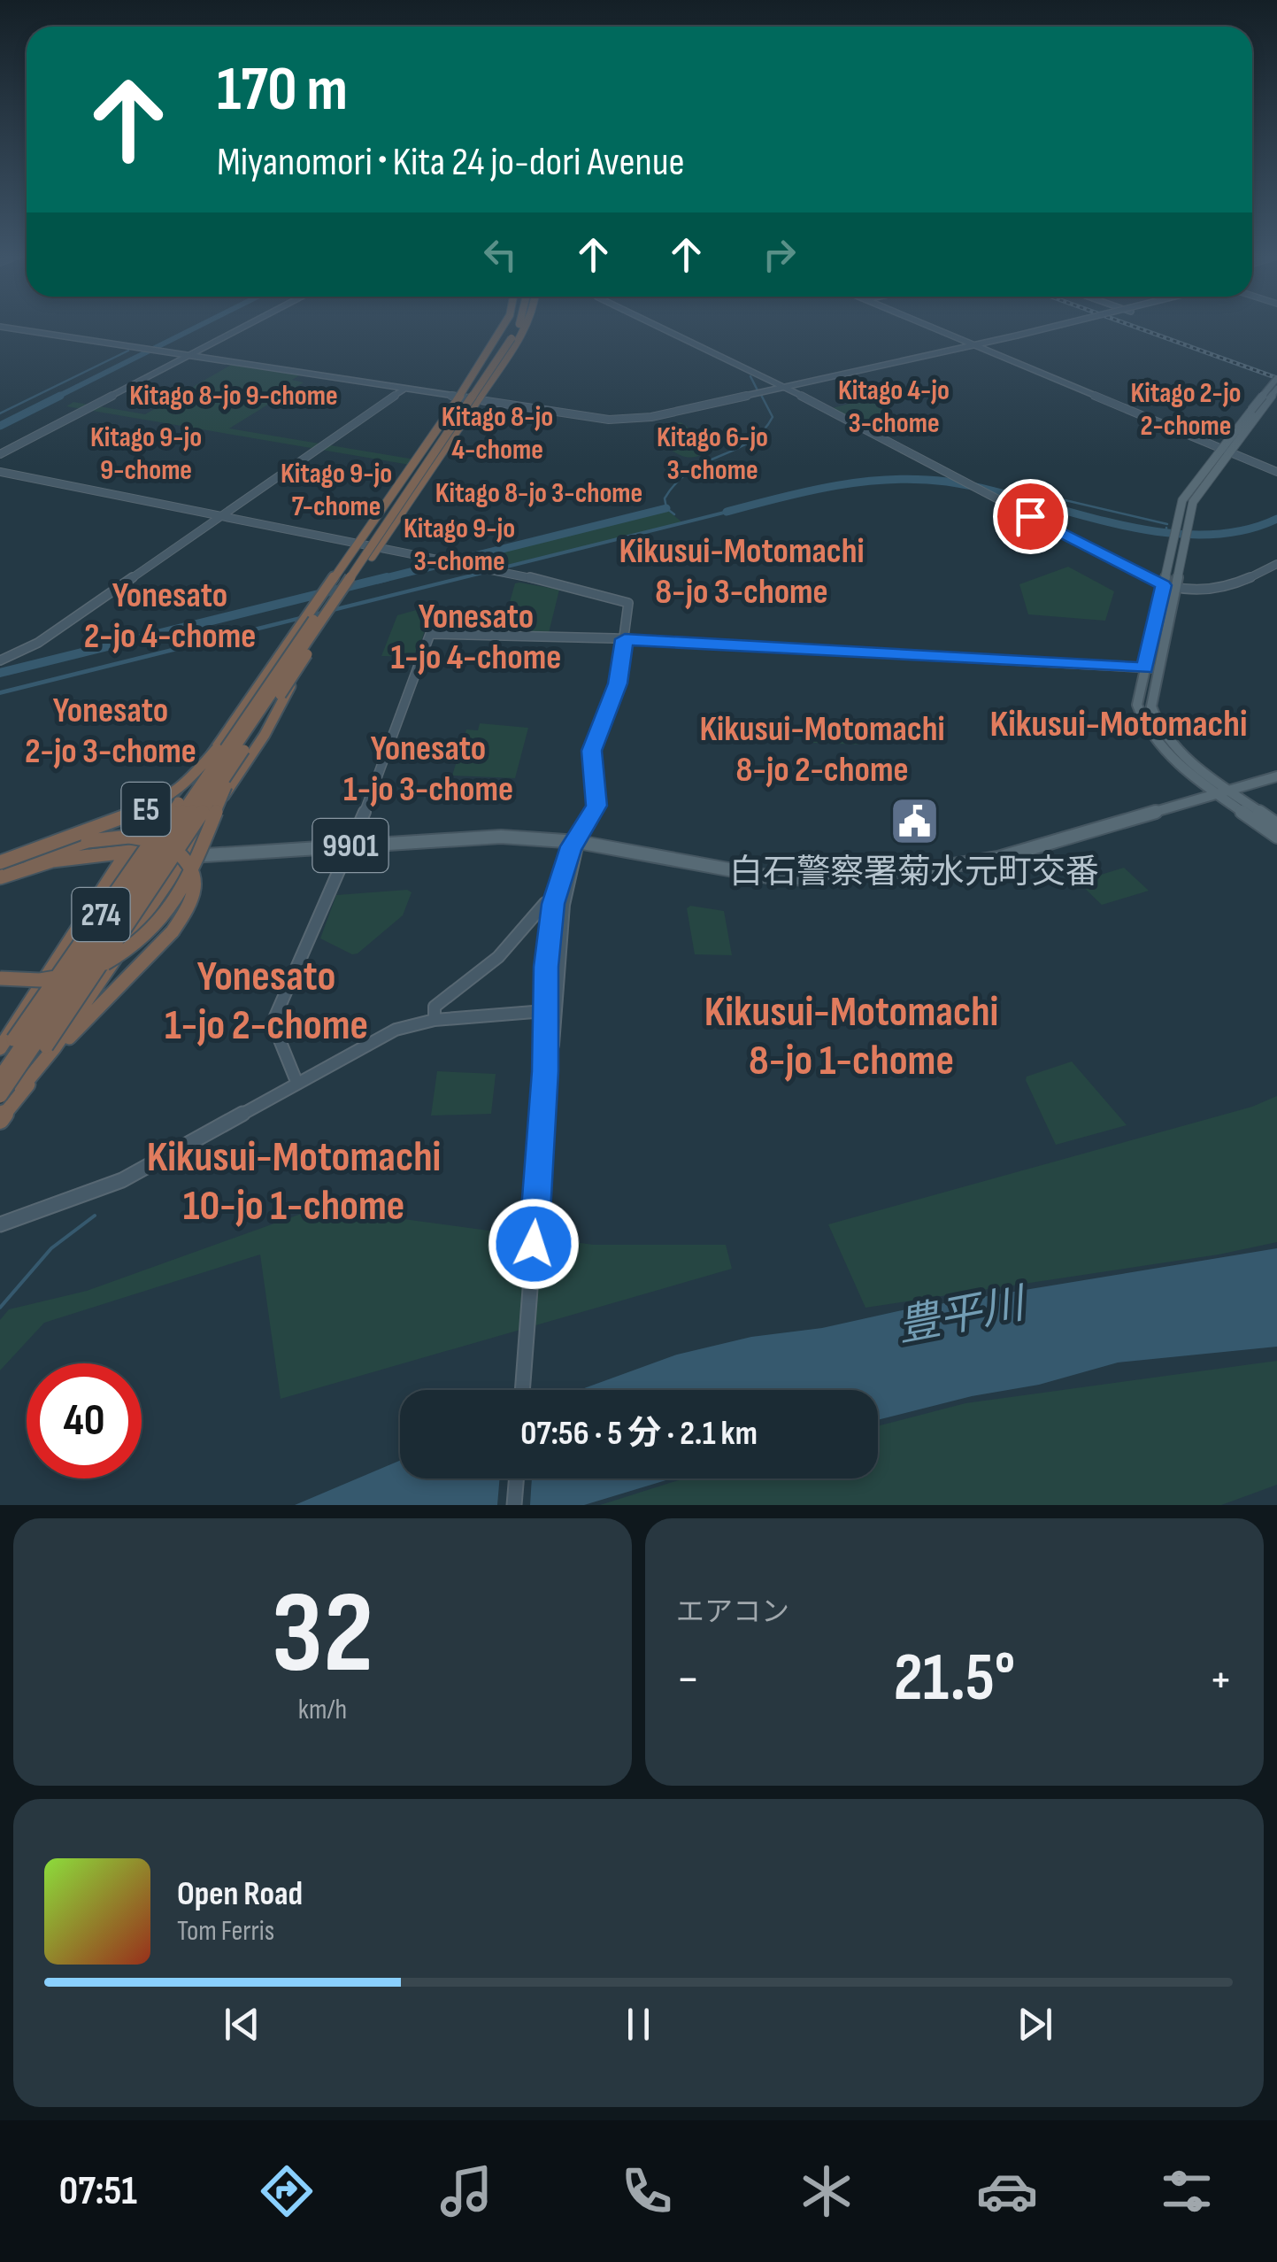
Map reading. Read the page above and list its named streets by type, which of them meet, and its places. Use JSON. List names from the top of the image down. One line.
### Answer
{"streets":{"highway":["E5","274"],"main road":["9901"]},"crossings":[["E5","274"]],"districts":["Kitago 4-jo 3-chome","Kitago 2-jo 2-chome","Kitago 8-jo 9-chome","Kitago 8-jo 4-chome","Kitago 9-jo 9-chome","Kitago 6-jo 3-chome","Kitago 9-jo 7-chome","Kitago 8-jo 3-chome","Kitago 9-jo 3-chome","Kikusui-Motomachi 8-jo 3-chome","Yonesato 2-jo 4-chome","Yonesato 1-jo 4-chome","Yonesato 2-jo 3-chome","Kikusui-Motomachi","Kikusui-Motomachi 8-jo 2-chome","Yonesato 1-jo 3-chome","Yonesato 1-jo 2-chome","Kikusui-Motomachi 8-jo 1-chome","Kikusui-Motomachi 10-jo 1-chome"],"water":["豊平川"],"places":{"public building":["白石警察署菊水元町交番"]},"page":{"turn":["170 m","Miyanomori･Kita 24 jo-dori Avenue"],"limit":"40","trip":"07:56 · 5 分 · 2.1 km","tile":[["32","km/h"],"エアコン"],"heat":["−","21.5°","+"],"song":["Open Road","Tom Ferris"],"tabs":"07:51"}}
